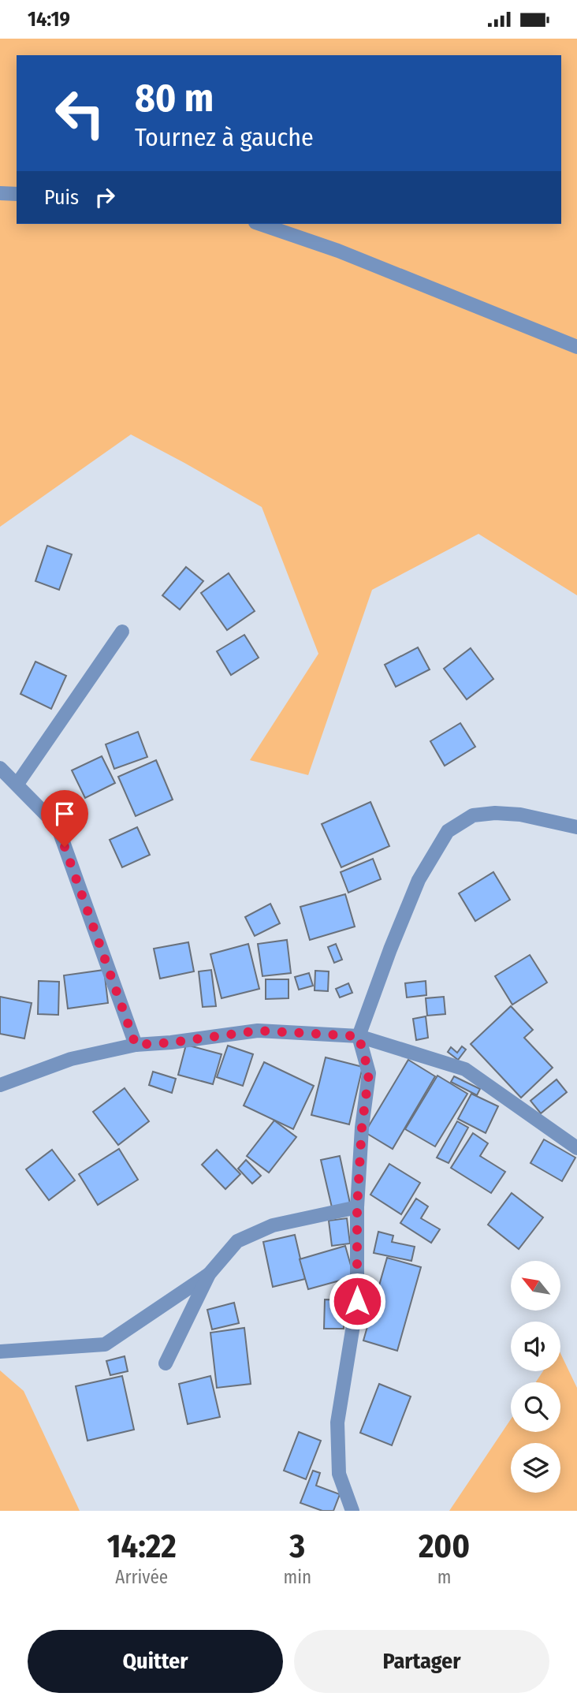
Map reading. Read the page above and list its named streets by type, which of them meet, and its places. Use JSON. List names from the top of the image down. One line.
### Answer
{"north":"top left","page":{"status":"14:19","turn":["80 m","Tournez à gauche"],"then":"Puis","eta":["14:22","Arrivée","3","min","200","m"],"buttons":["Quitter","Partager"]}}
